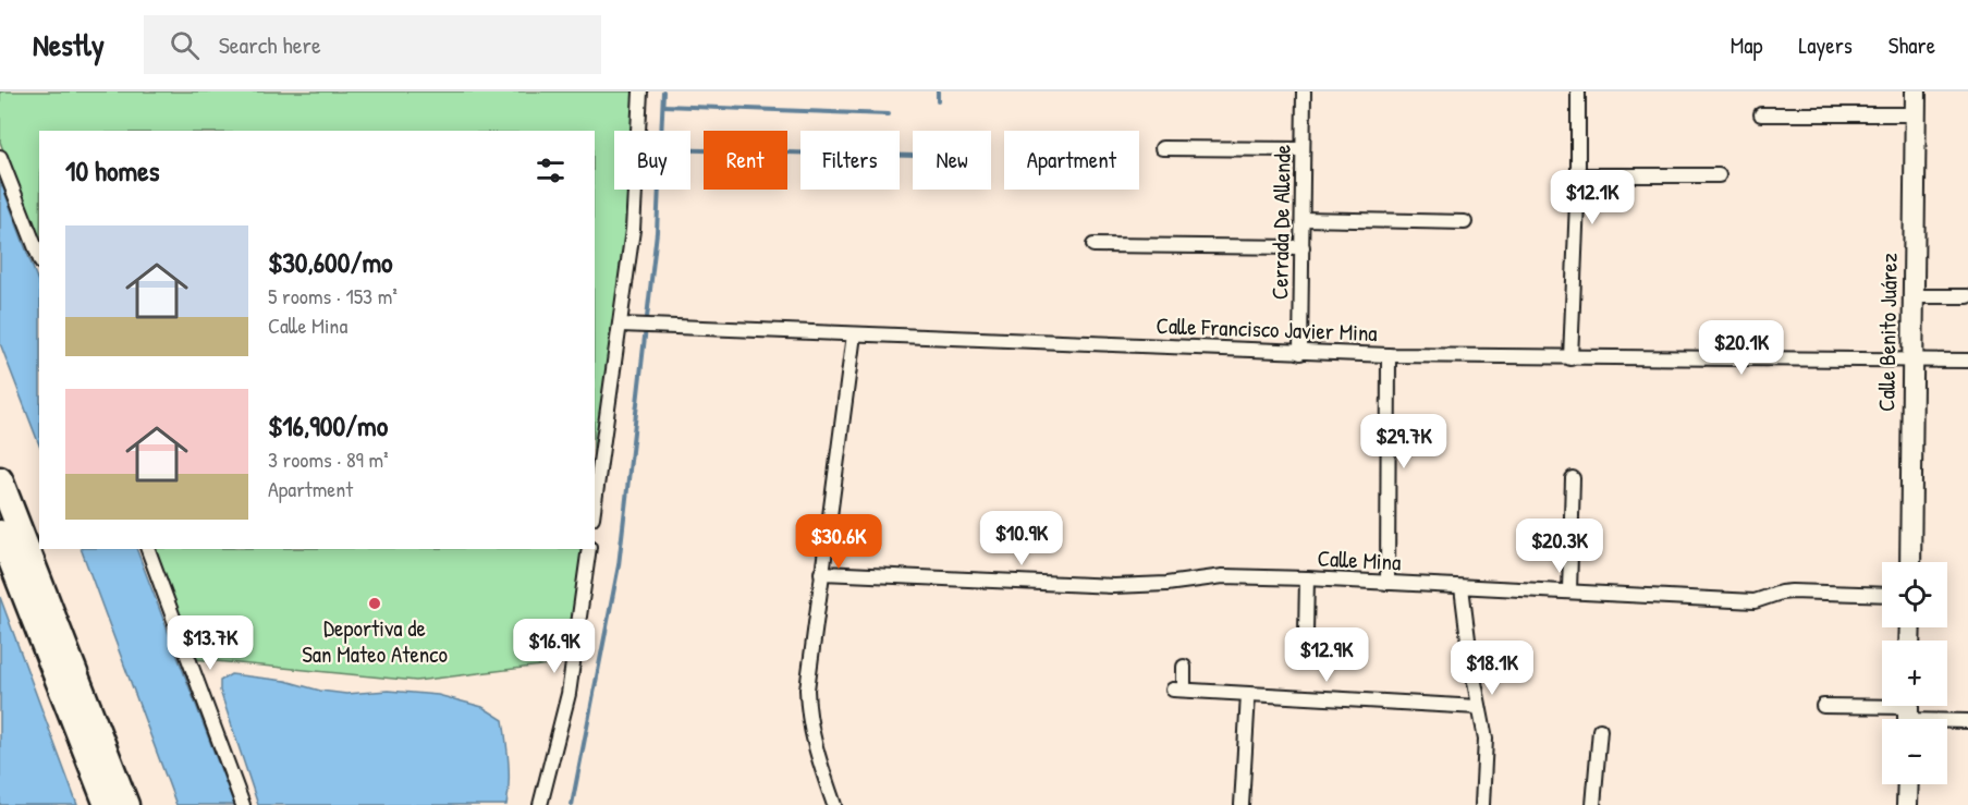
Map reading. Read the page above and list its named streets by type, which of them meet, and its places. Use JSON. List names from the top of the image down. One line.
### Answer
{"streets":{"main road":["Calle Benito Juárez"],"street":["Cerrada De Allende","Calle Francisco Javier Mina","Calle Mina"]},"crossings":[["Cerrada De Allende","Calle Francisco Javier Mina"],["Calle Francisco Javier Mina","Calle Benito Juárez"]],"places":["Deportiva de San Mateo Atenco"],"page":{"header":"Nestly","search":"Search here","nav":["Map","Layers","Share"],"chip":["Buy","Rent","Filters","New","Apartment"],"heading":"10 homes","price":["$12.1K","$20.1K","$29.7K","$10.9K","$30.6K","$20.3K","$13.7K","$16.9K","$12.9K","$18.1K"],"list":[{"name":"$30,600/mo","note":"5 rooms · 153 m² · Calle Mina"},{"name":"$16,900/mo","note":"3 rooms · 89 m² · Apartment"}],"map_buttons":["+","−"]}}
